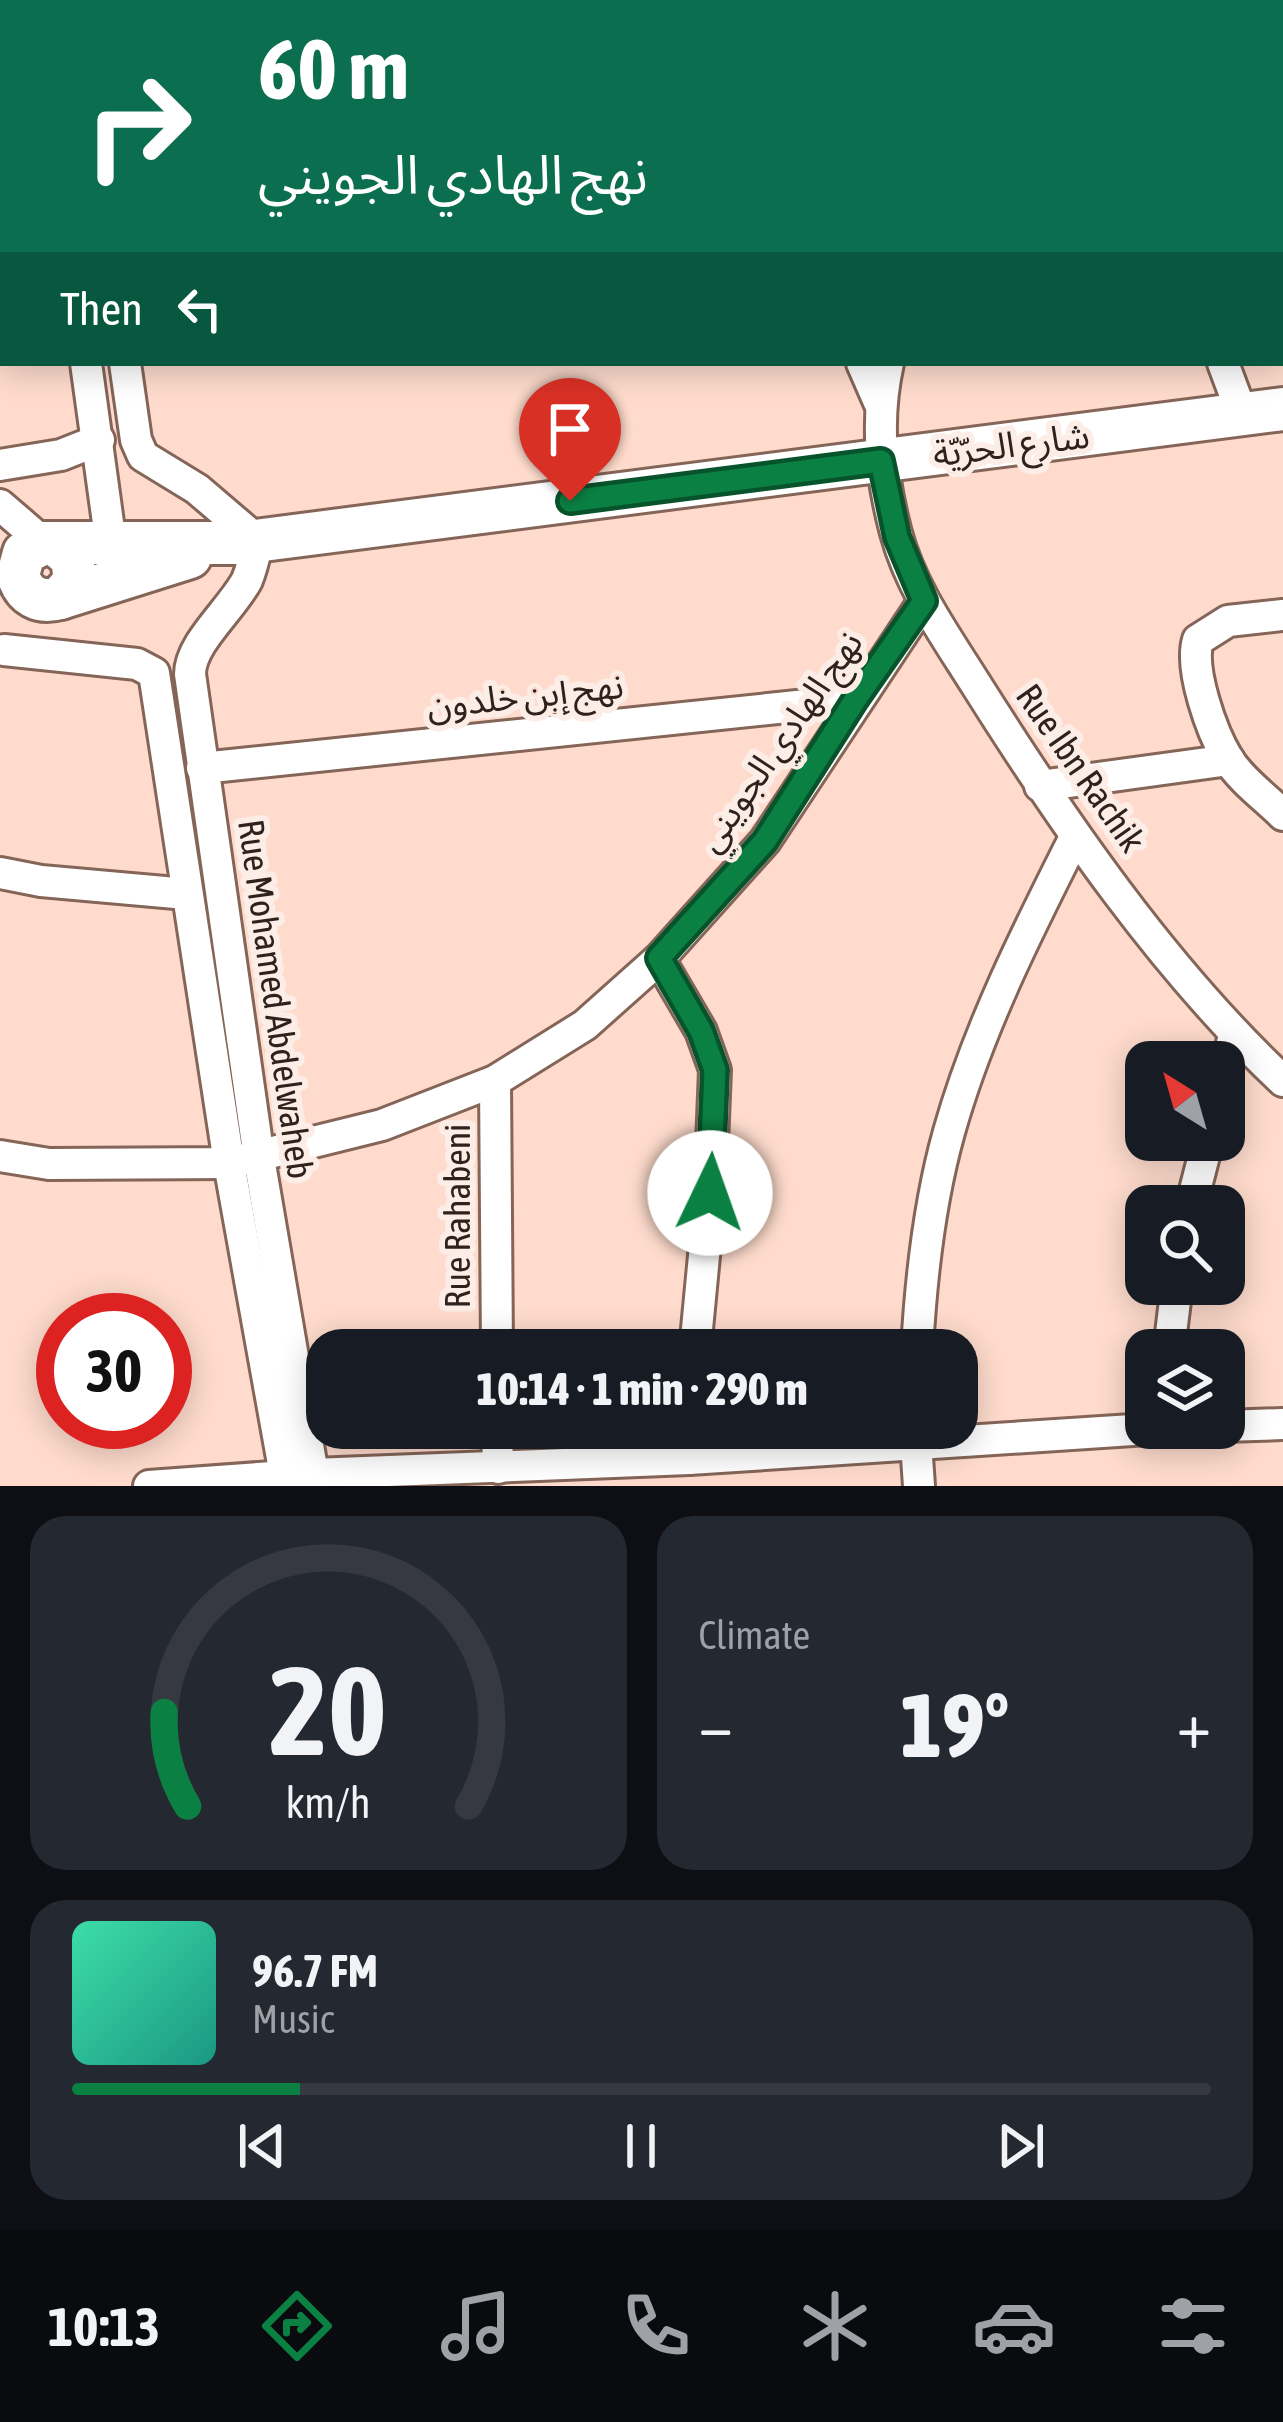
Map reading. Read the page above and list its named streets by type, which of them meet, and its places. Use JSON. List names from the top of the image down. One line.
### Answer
{"streets":{"street":["شارع الحرّيّة","نهج إبن خلدون","نهج الهادي الجويني","Rue Ibn Rachik","Rue Mohamed Abdelwaheb","Rue Rahabeni"]},"crossings":[["شارع الحرّيّة","Rue Ibn Rachik"],["شارع الحرّيّة","Rue Mohamed Abdelwaheb"],["نهج إبن خلدون","نهج الهادي الجويني"],["نهج إبن خلدون","Rue Mohamed Abdelwaheb"],["نهج الهادي الجويني","Rue Ibn Rachik"],["نهج الهادي الجويني","Rue Mohamed Abdelwaheb"],["نهج الهادي الجويني","Rue Rahabeni"]],"north":"top left","page":{"turn":["60 m","نهج الهادي الجويني"],"then":"Then","limit":"30","trip":"10:14 · 1 min · 290 m","tile":"Climate","heat":["−","19°","+"],"song":["96.7 FM","Music"],"tabs":"10:13","gauge":["20","km/h"]}}
